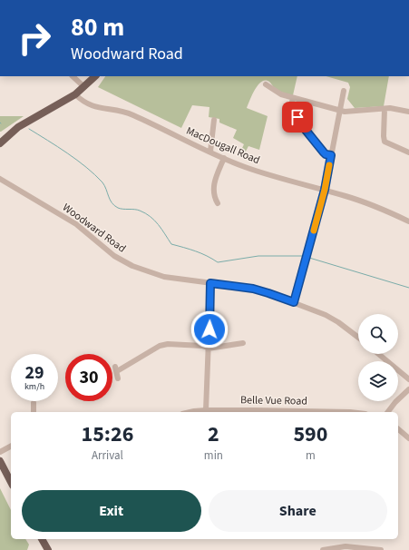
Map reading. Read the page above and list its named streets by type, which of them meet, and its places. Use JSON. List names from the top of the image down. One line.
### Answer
{"streets":{"street":["MacDougall Road","Woodward Road","Belle Vue Road"]},"page":{"turn":["80 m","Woodward Road"],"speed":"29 km/h","limit":"30","eta":["15:26","Arrival","2","min","590","m"],"buttons":["Exit","Share"]}}
